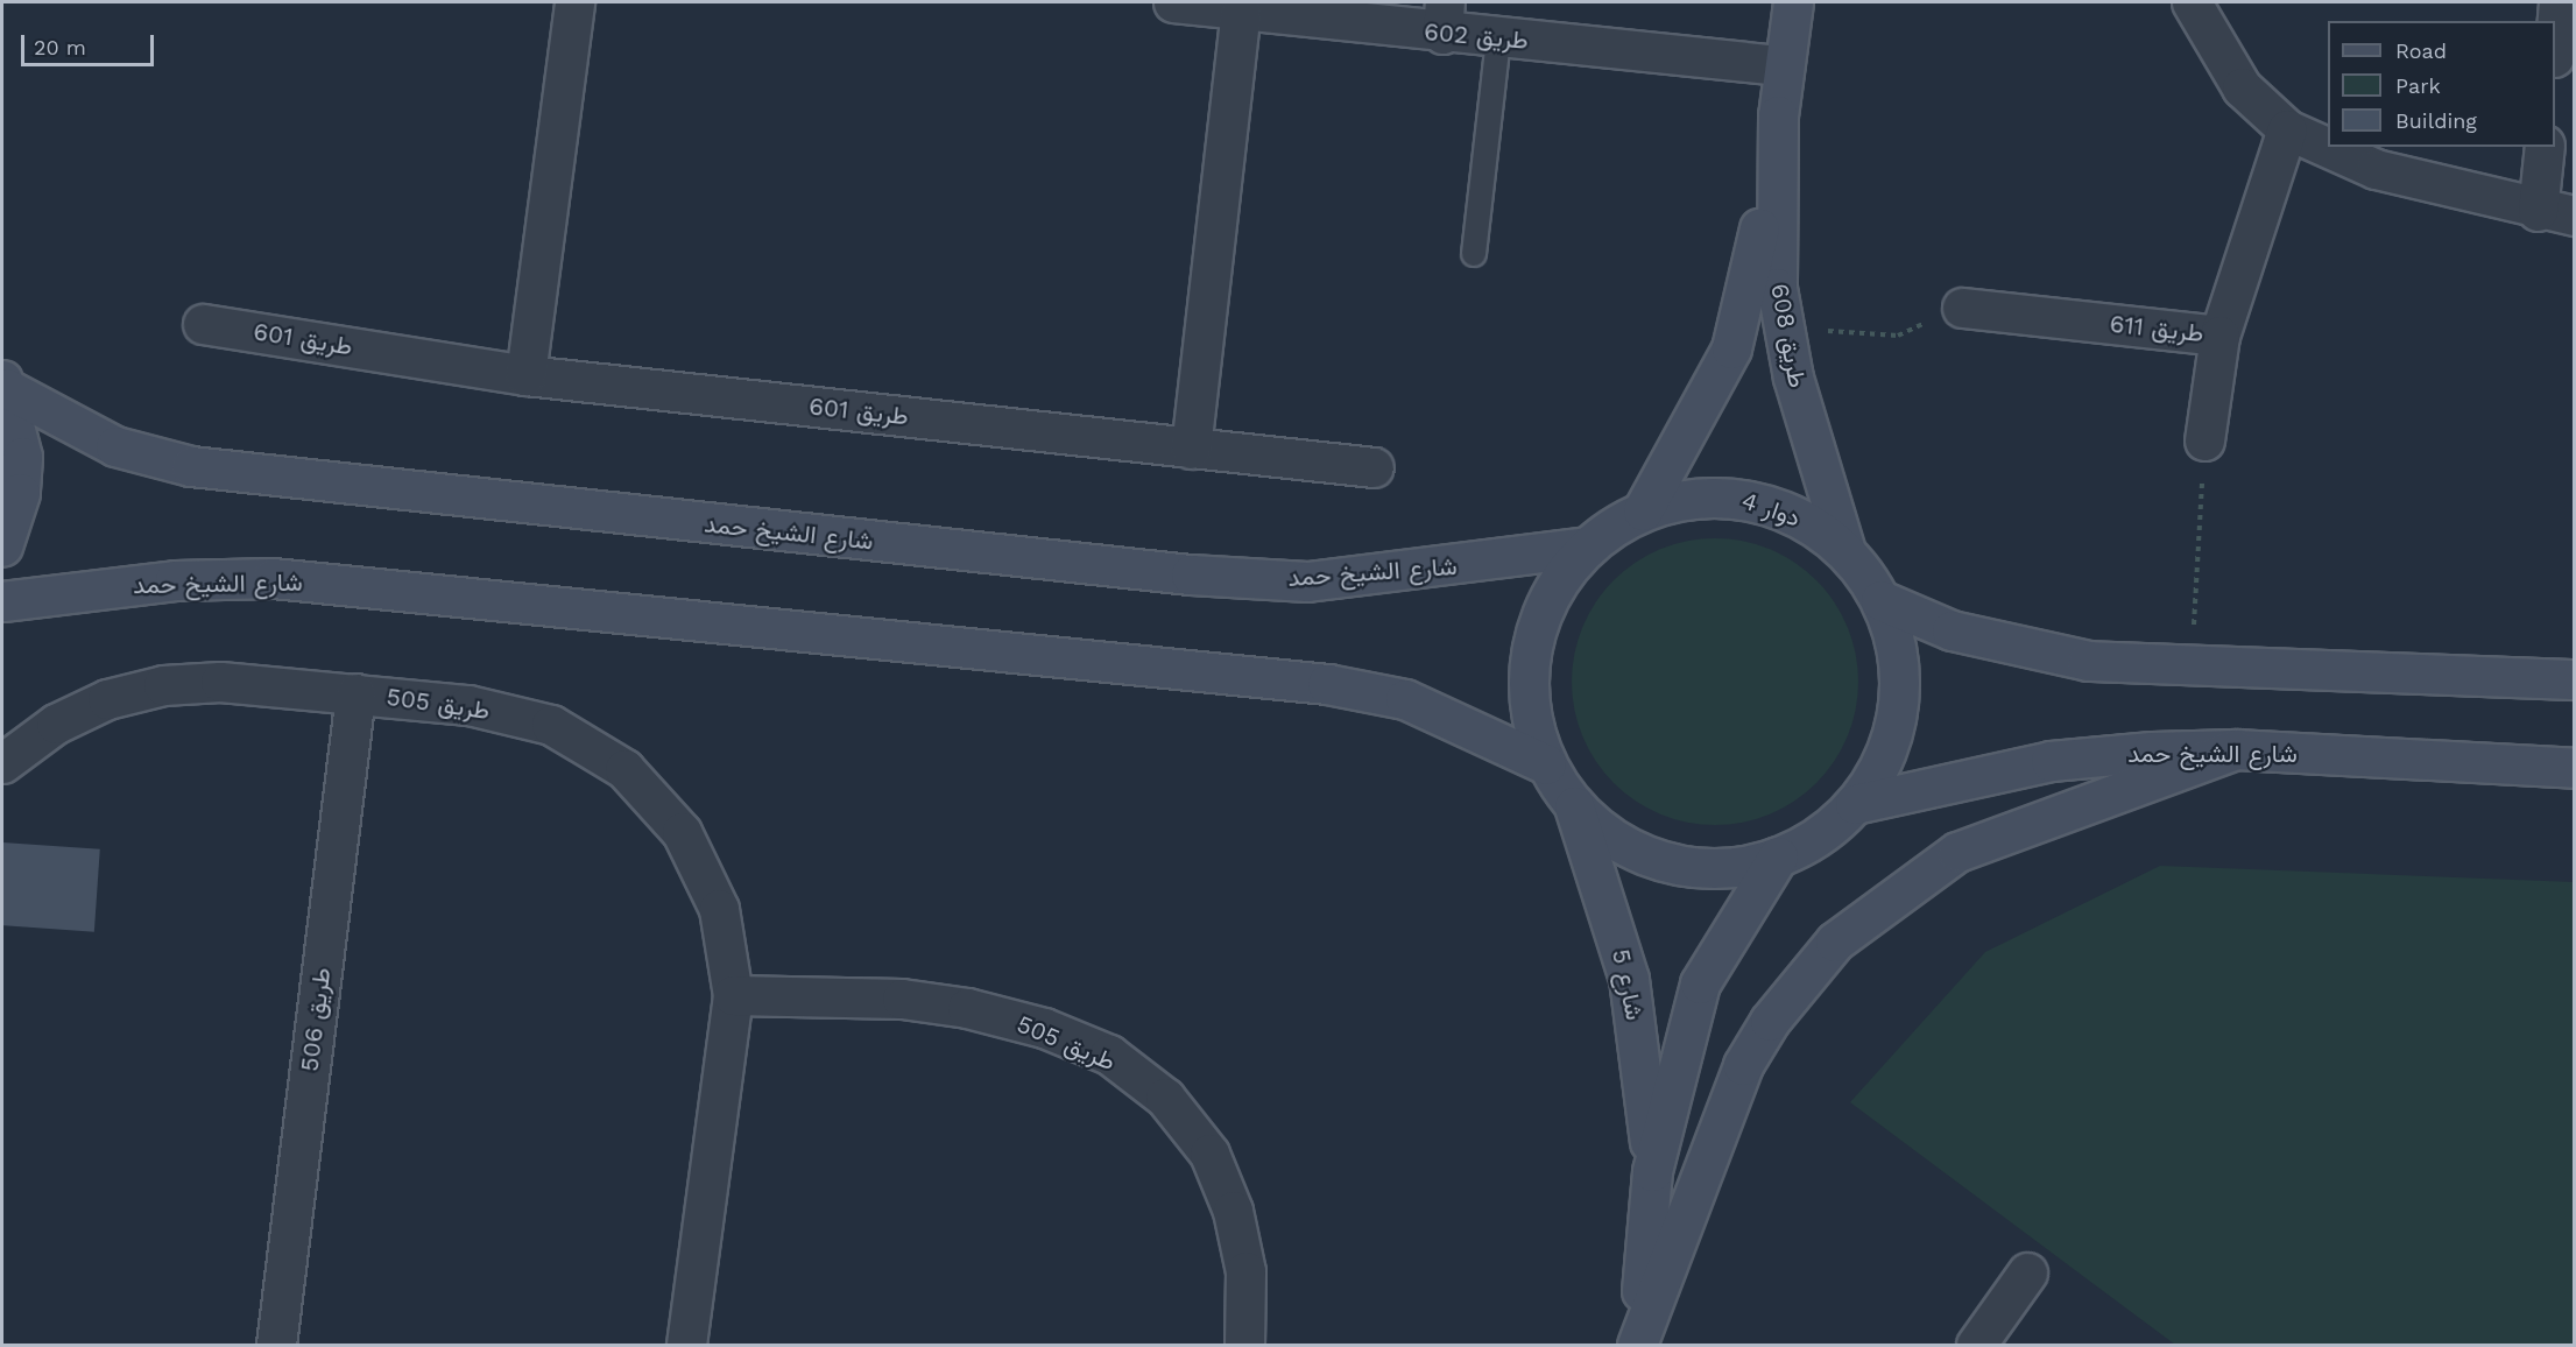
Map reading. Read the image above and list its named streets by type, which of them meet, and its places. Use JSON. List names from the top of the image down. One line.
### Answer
{"streets":{"main road":["طريق 608","دوار 4","شارع الشيخ حمد","شارع 5"],"street":["طريق 602","طريق 611","طريق 601","طريق 505","طريق 506"]},"crossings":[["طريق 602","طريق 608"],["طريق 608","دوار 4"],["دوار 4","شارع الشيخ حمد"],["دوار 4","شارع 5"],["طريق 505","طريق 506"]],"legend":["Road","Park","Building"],"scale_bar":"20 m"}
